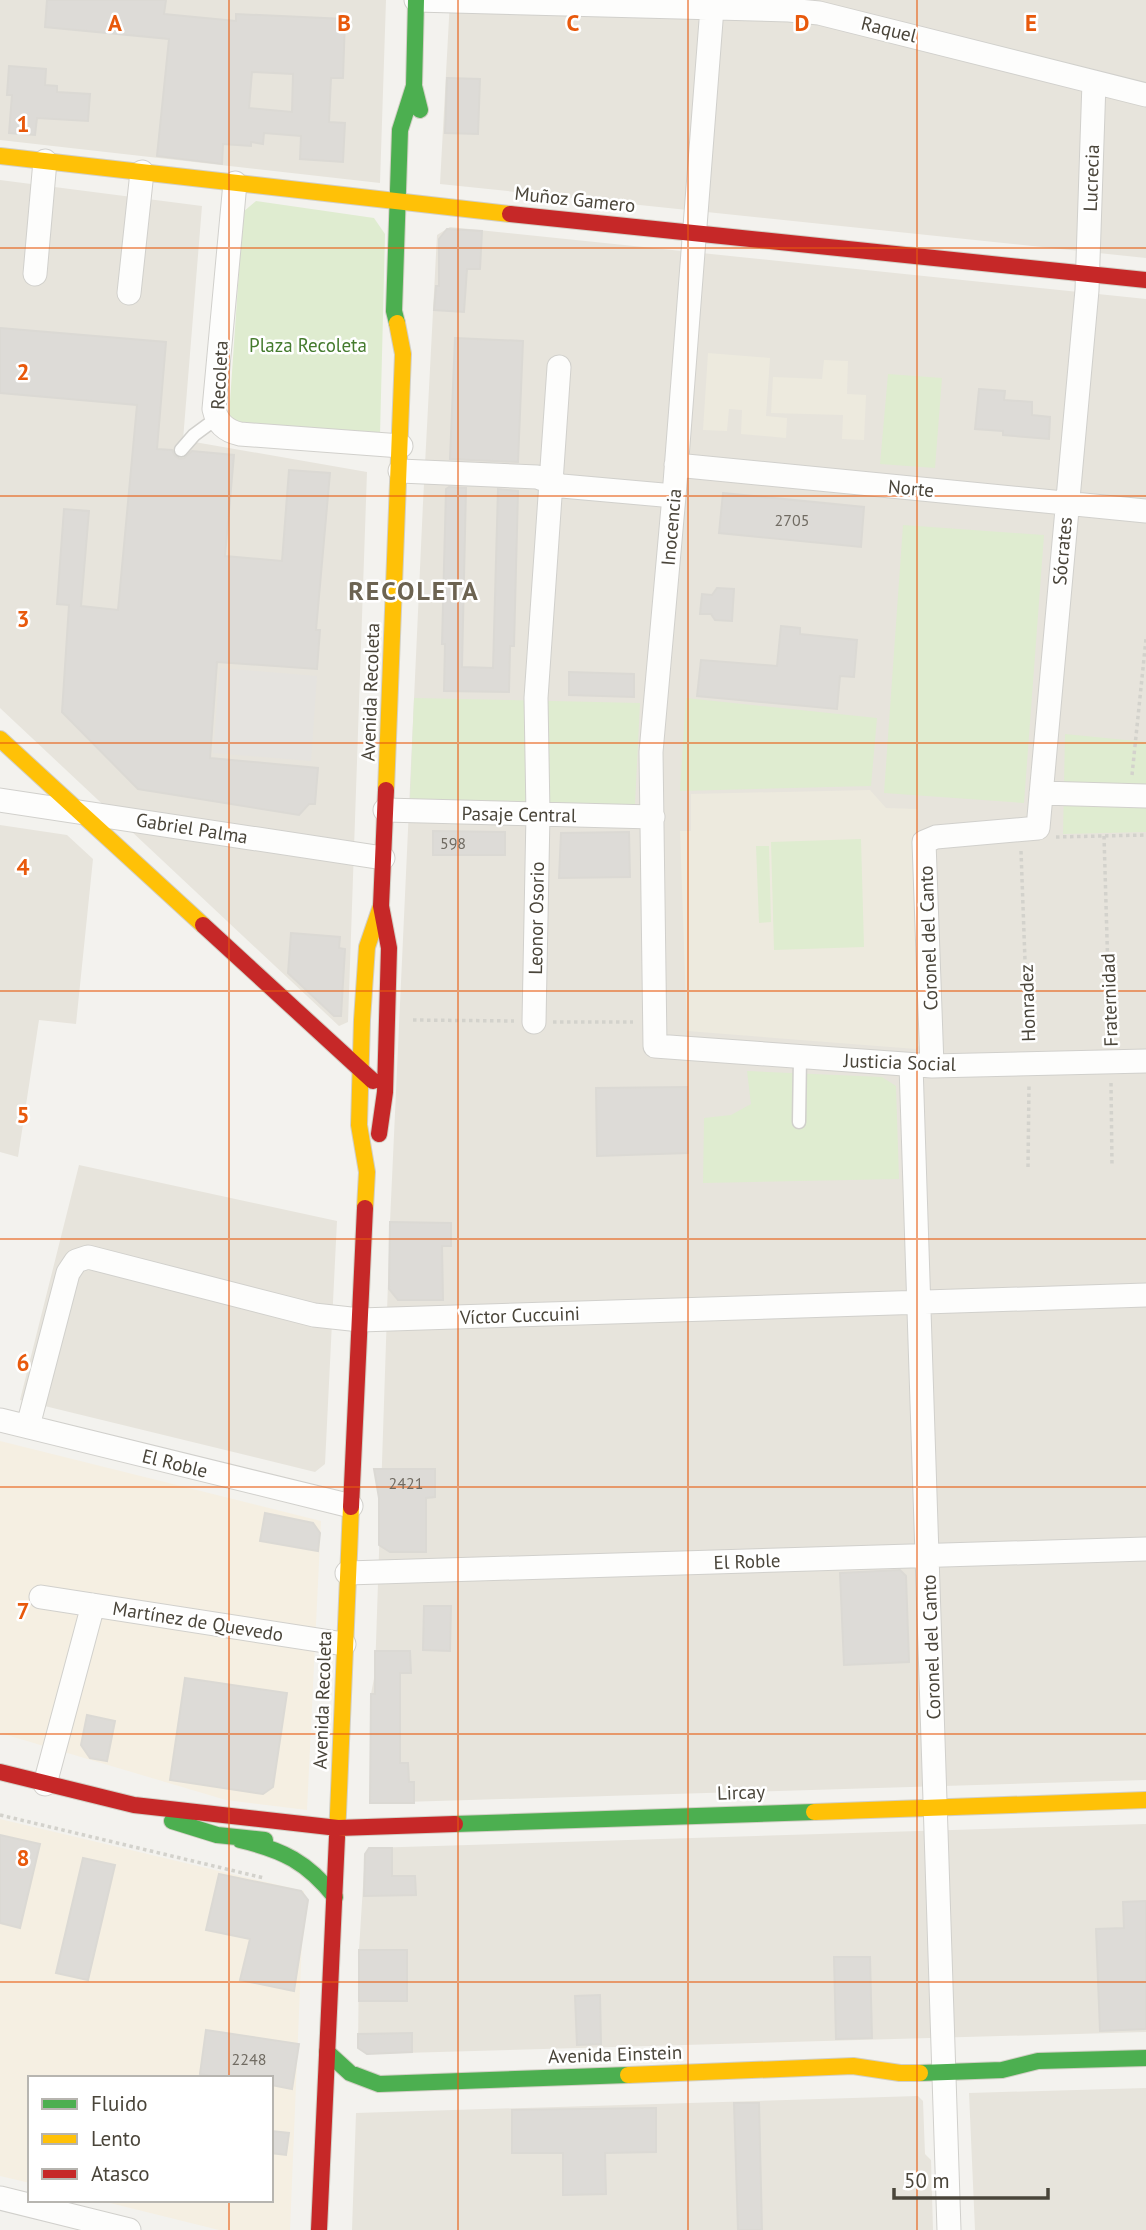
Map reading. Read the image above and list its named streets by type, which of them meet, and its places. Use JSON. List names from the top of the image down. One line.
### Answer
{"streets":{"main road":["Muñoz Gamero","Avenida Recoleta","Lircay","Avenida Einstein"],"street":["Raquel","Lucrecia","Recoleta","Norte","Inocencia","Sócrates","Pasaje Central","Gabriel Palma","Leonor Osorio","Coronel del Canto","Justicia Social","Víctor Cuccuini","El Roble","Martínez de Quevedo"],"path":["Fraternidad","Honradez"]},"crossings":[["Raquel","Lucrecia"],["Raquel","Inocencia"],["Raquel","Avenida Recoleta"],["Lucrecia","Muñoz Gamero"],["Lucrecia","Sócrates"],["Muñoz Gamero","Recoleta"],["Muñoz Gamero","Inocencia"],["Muñoz Gamero","Sócrates"],["Muñoz Gamero","Avenida Recoleta"],["Recoleta","Avenida Recoleta"],["Norte","Inocencia"],["Norte","Sócrates"],["Inocencia","Pasaje Central"],["Inocencia","Justicia Social"],["Sócrates","Coronel del Canto"],["Sócrates","Honradez"],["Avenida Recoleta","Pasaje Central"],["Avenida Recoleta","Gabriel Palma"],["Avenida Recoleta","Víctor Cuccuini"],["Avenida Recoleta","El Roble"],["Avenida Recoleta","Martínez de Quevedo"],["Avenida Recoleta","Lircay"],["Avenida Recoleta","Avenida Einstein"],["Pasaje Central","Leonor Osorio"],["Coronel del Canto","Honradez"],["Coronel del Canto","Justicia Social"],["Coronel del Canto","Víctor Cuccuini"],["Coronel del Canto","El Roble"],["Coronel del Canto","Lircay"],["Coronel del Canto","Avenida Einstein"],["Fraternidad","Justicia Social"],["Honradez","Justicia Social"],["Víctor Cuccuini","El Roble"]],"districts":["RECOLETA"],"parks":["Plaza Recoleta"],"house_numbers":["2705","598","2421","2248"],"legend":["Fluido","Lento","Atasco"],"scale_bar":"50 m","grid":{"columns":["A","B","C","D","E"],"rows":["1","2","3","4","5","6","7","8"]}}
